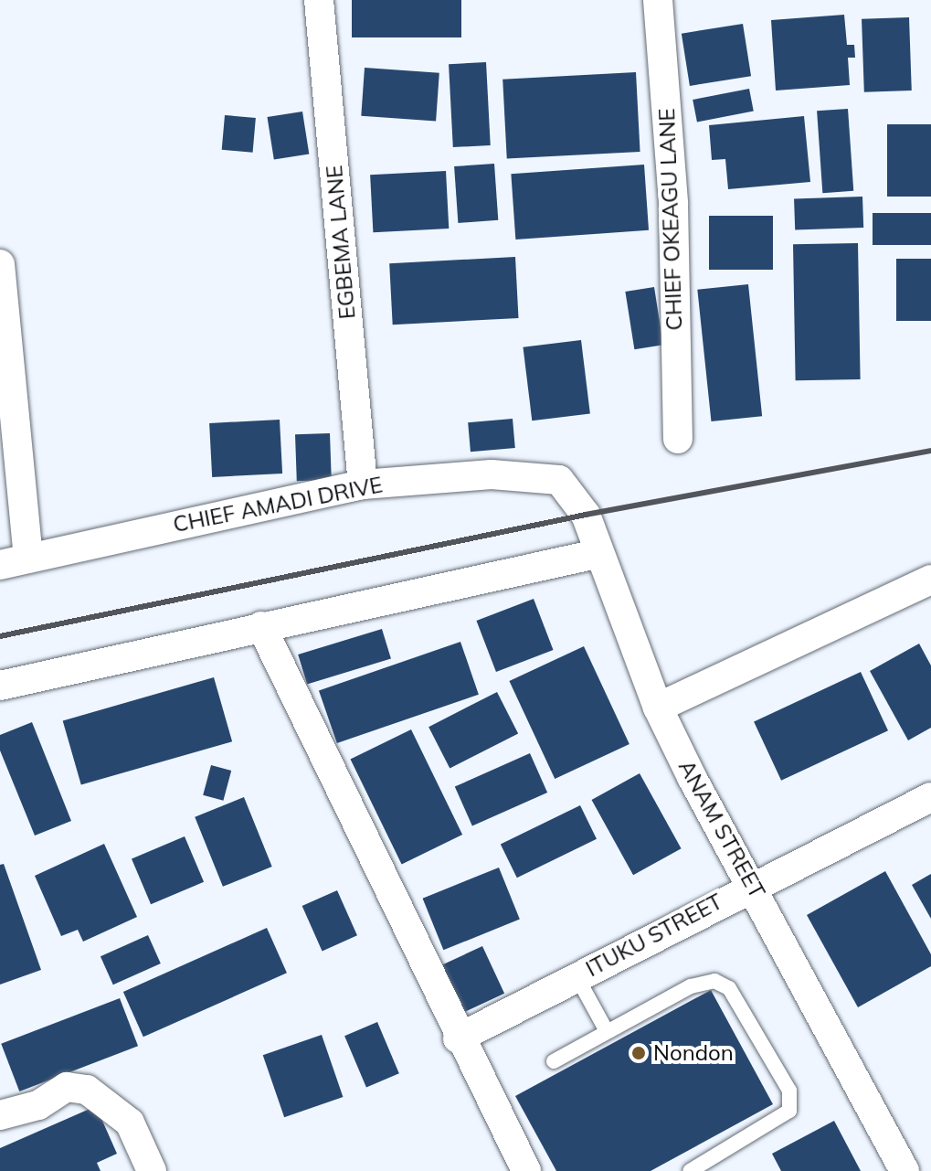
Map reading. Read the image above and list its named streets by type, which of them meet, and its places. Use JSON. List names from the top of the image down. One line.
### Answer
{"streets":{"street":["CHIEF OKEAGU LANE","EGBEMA LANE","CHIEF AMADI DRIVE","ANAM STREET","ITUKU STREET"]},"crossings":[["EGBEMA LANE","CHIEF AMADI DRIVE"],["CHIEF AMADI DRIVE","ANAM STREET"],["ANAM STREET","ITUKU STREET"]],"places":["Nondon"]}
